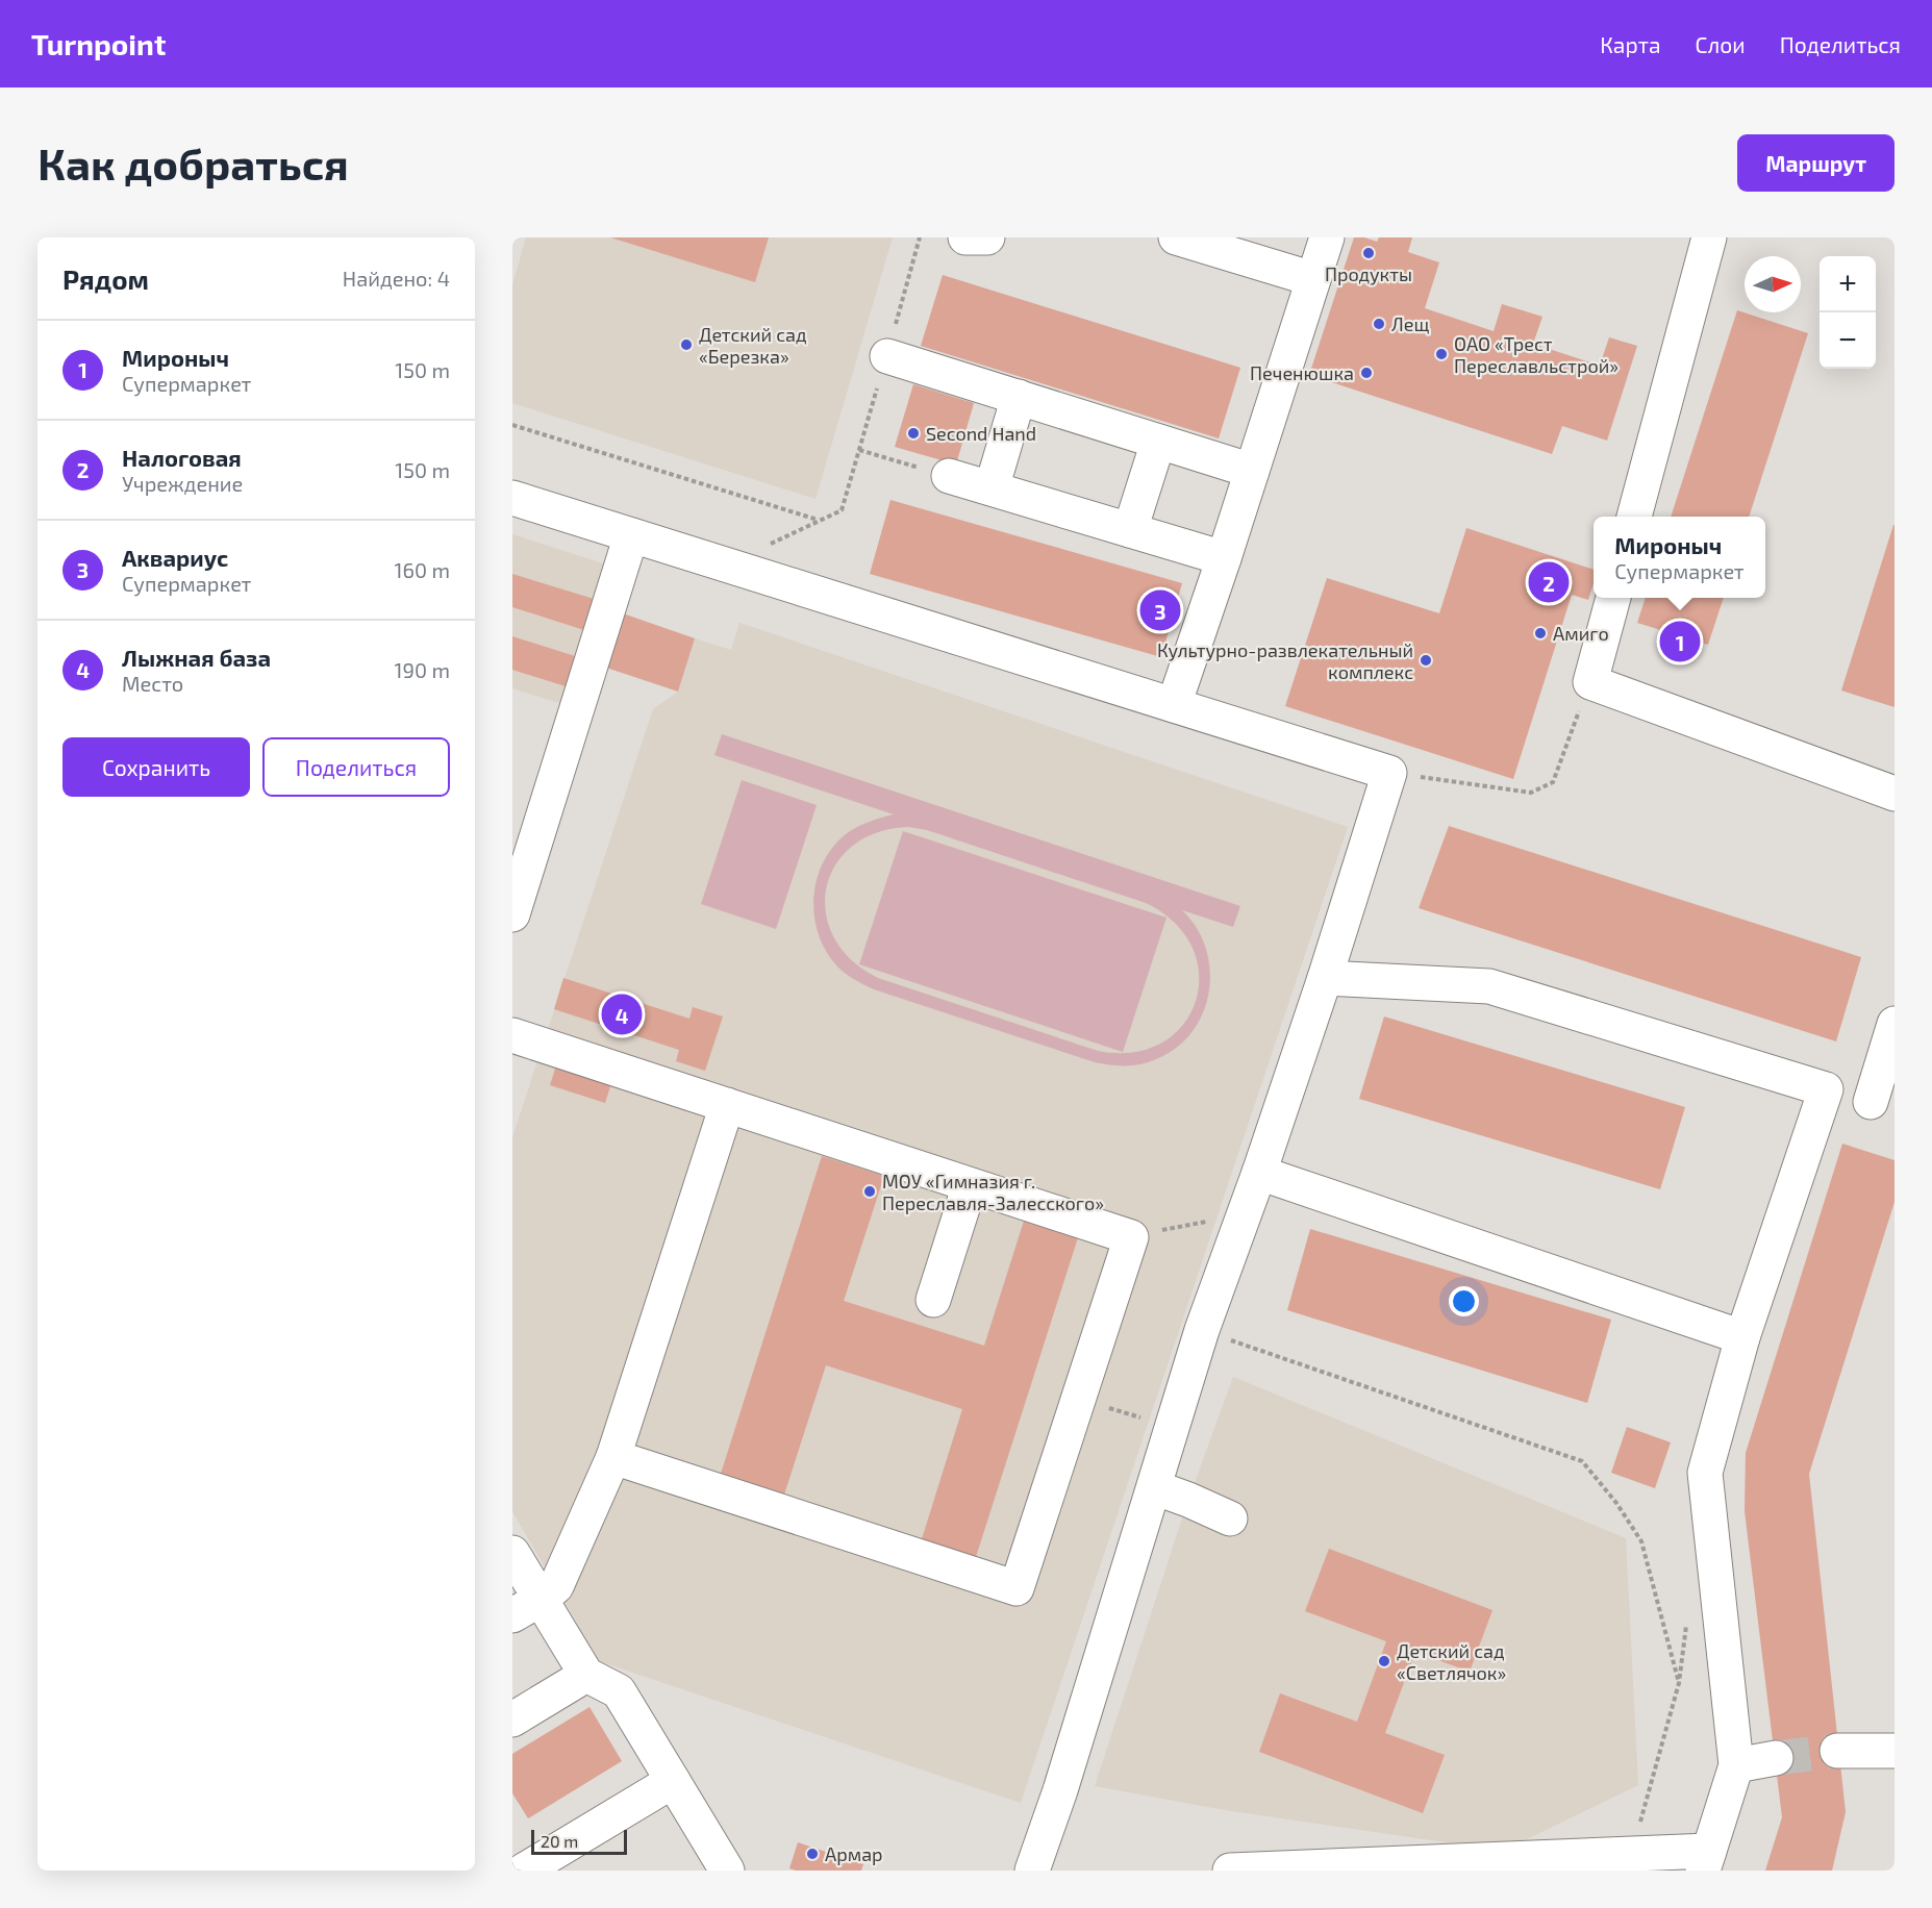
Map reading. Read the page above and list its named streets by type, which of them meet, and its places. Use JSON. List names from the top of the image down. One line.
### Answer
{"places":["Продукты","Лещ","Детский сад «Березка»","ОАО «Трест Переславльстрой»","Печенюшка","Second Hand","Амиго","Культурно-развлекательный комплекс","МОУ «Гимназия г. Переславля-Залесского»","Детский сад «Светлячок»","Армар"],"scale_bar":"20 m","north":"right","page":{"header":"Turnpoint","nav":["Карта","Слои","Поделиться"],"buttons":["Маршрут",["Сохранить","Поделиться"]],"title":"Как добраться","heading":["Рядом","Найдено: 4"],"map_buttons":["+","−"],"list":[{"mark":"1","name":"Мироныч","note":"Супермаркет","value":"150 m"},{"mark":"2","name":"Налоговая","note":"Учреждение","value":"150 m"},{"mark":"3","name":"Аквариус","note":"Супермаркет","value":"160 m"},{"mark":"4","name":"Лыжная база","note":"Место","value":"190 m"}],"popup":["Мироныч","Супермаркет"],"pins":["2","3","1","4"],"scale":"20 m"}}
